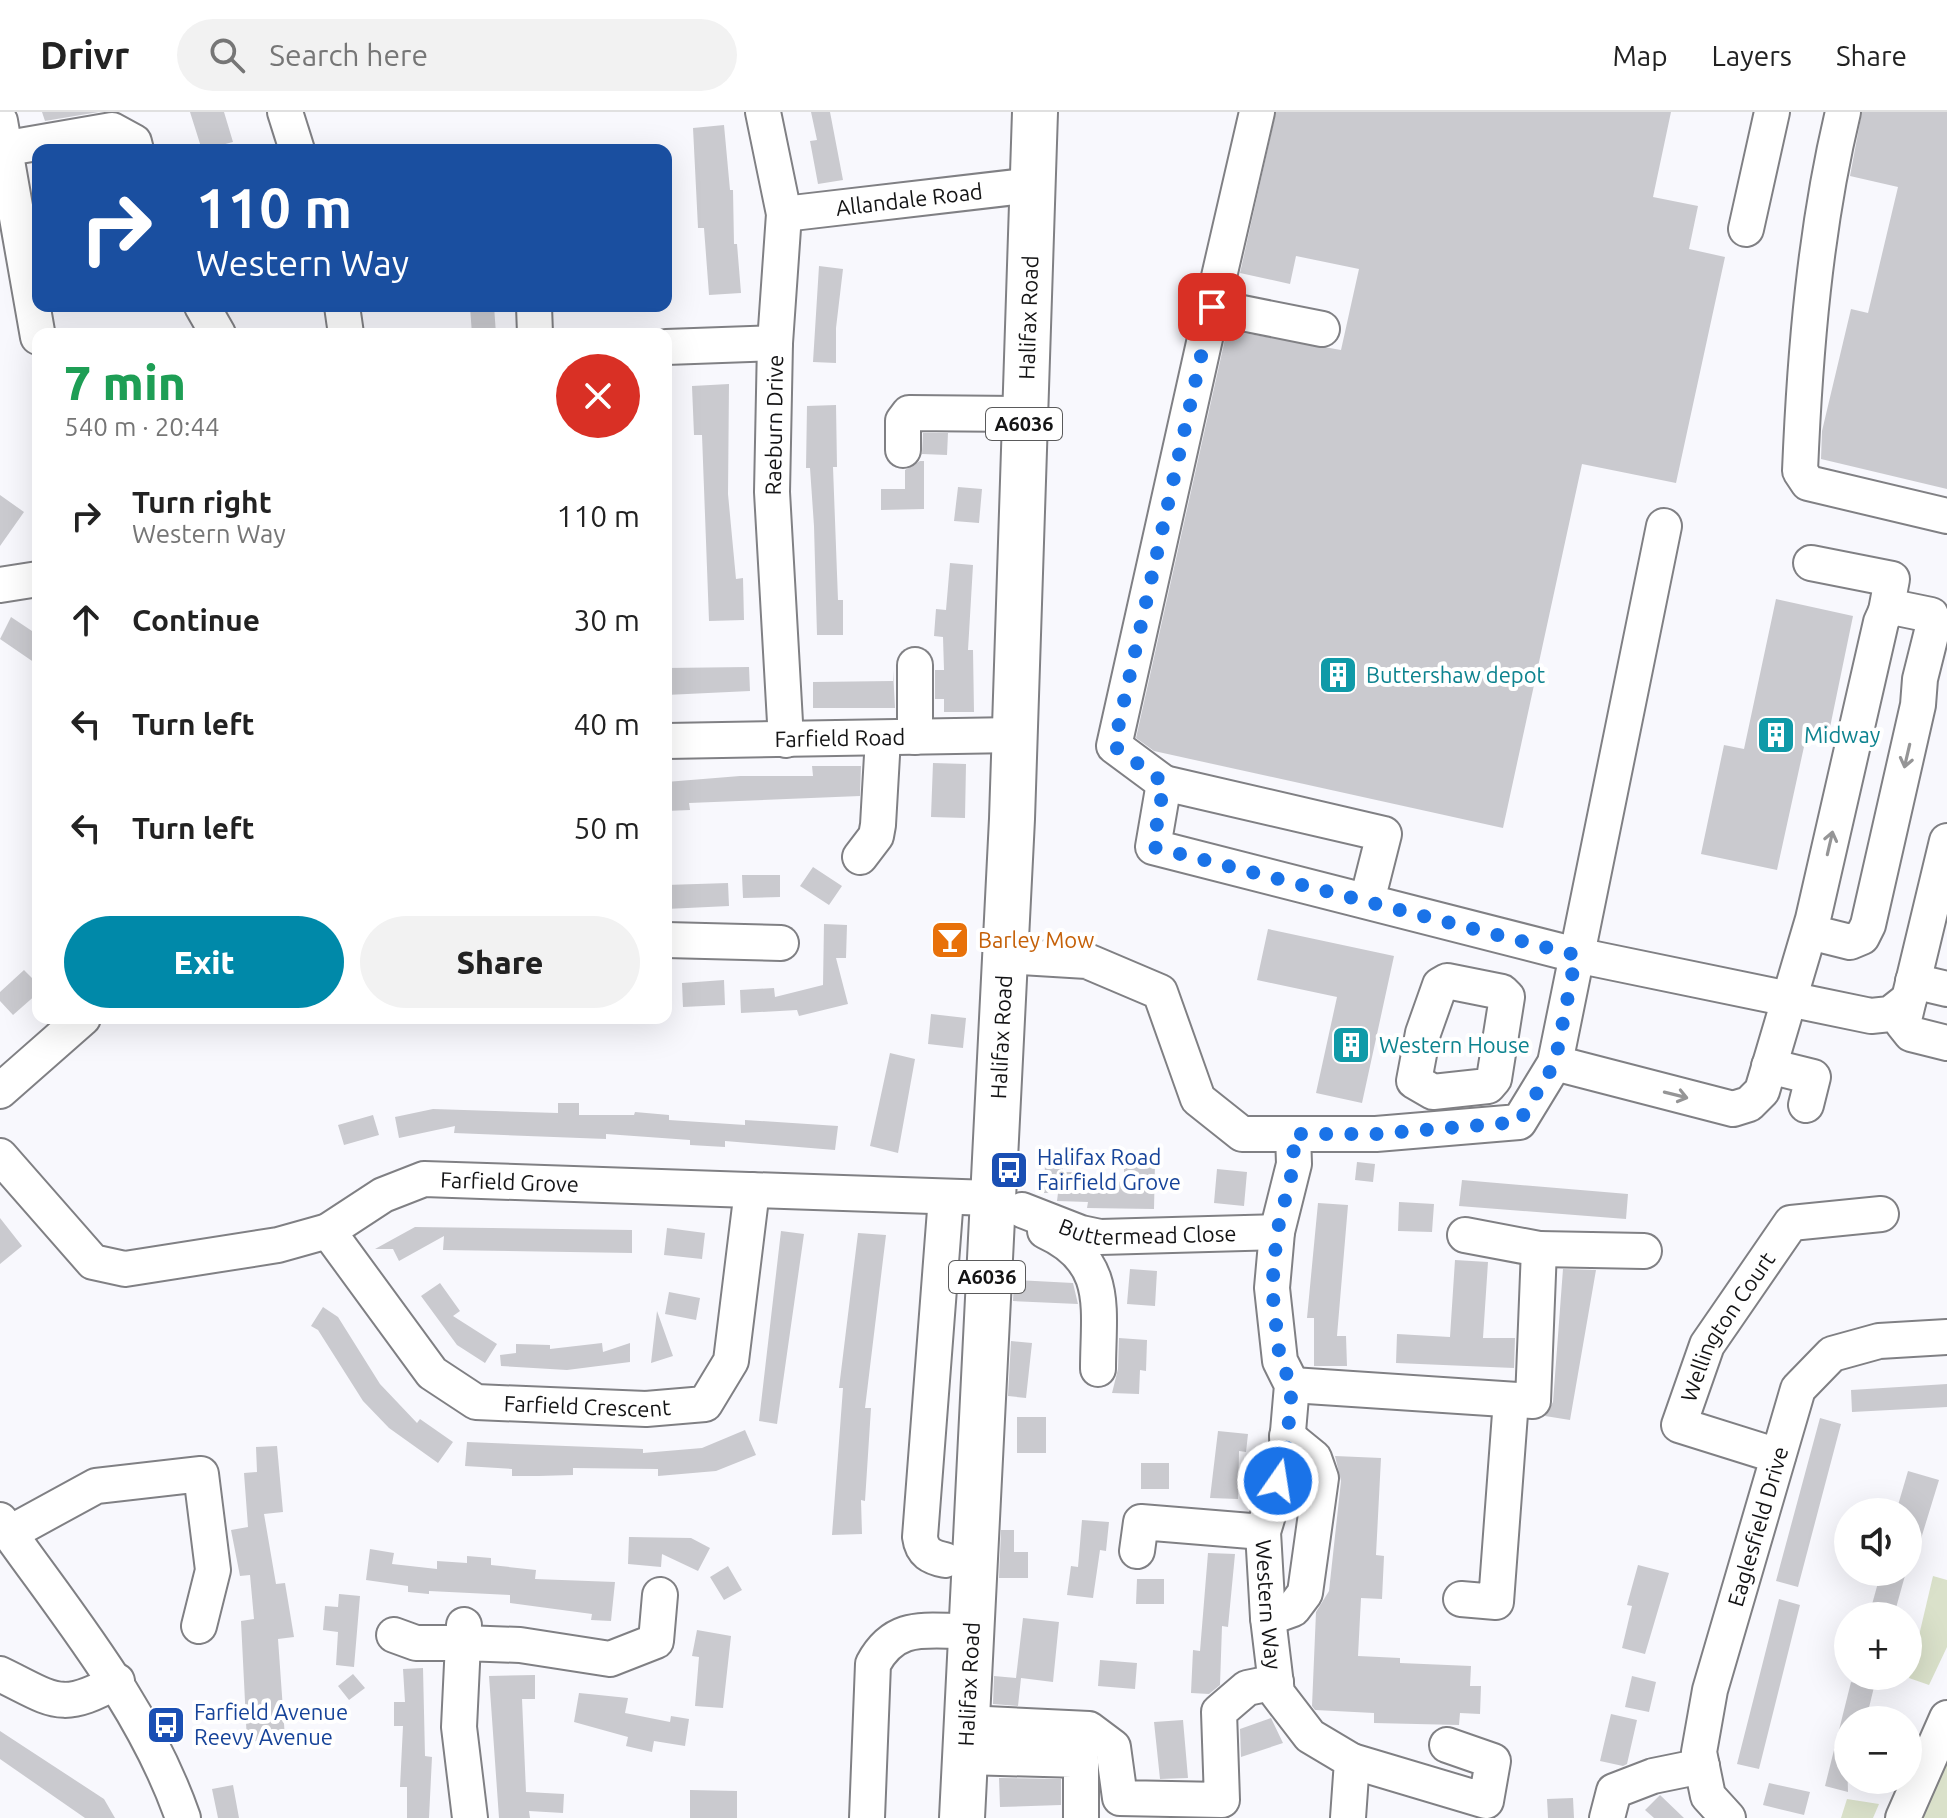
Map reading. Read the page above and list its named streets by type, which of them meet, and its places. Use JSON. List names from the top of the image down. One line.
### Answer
{"streets":{"highway":["Halifax Road","A6036"],"street":["Allandale Road","Raeburn Drive","Farfield Road","Farfield Grove","Buttermead Close","Wellington Court","Farfield Crescent","Eaglesfield Drive","Western Way"]},"crossings":[["Allandale Road","Halifax Road"],["Allandale Road","Raeburn Drive"],["Halifax Road","Farfield Road"],["Halifax Road","Farfield Grove"],["Halifax Road","Buttermead Close"],["Raeburn Drive","Farfield Road"],["Farfield Grove","Buttermead Close"],["Farfield Grove","Farfield Crescent"],["Buttermead Close","Western Way"],["Wellington Court","Eaglesfield Drive"]],"places":{"building":["Buttershaw depot","Midway","Western House"],"bar":["Barley Mow"],"bus stop":["Halifax Road Fairfield Grove","Farfield Avenue Reevy Avenue"]},"page":{"header":"Drivr","search":"Search here","nav":["Map","Layers","Share"],"turn":["110 m","Western Way"],"heading":["7 min","540 m · 20:44"],"list":[{"name":"Turn right","note":"Western Way","value":"110 m"},{"name":"Continue","value":"30 m"},{"name":"Turn left","value":"40 m"},{"name":"Turn left","value":"50 m"}],"buttons":["Exit","Share"],"map_buttons":["+","−"]}}
